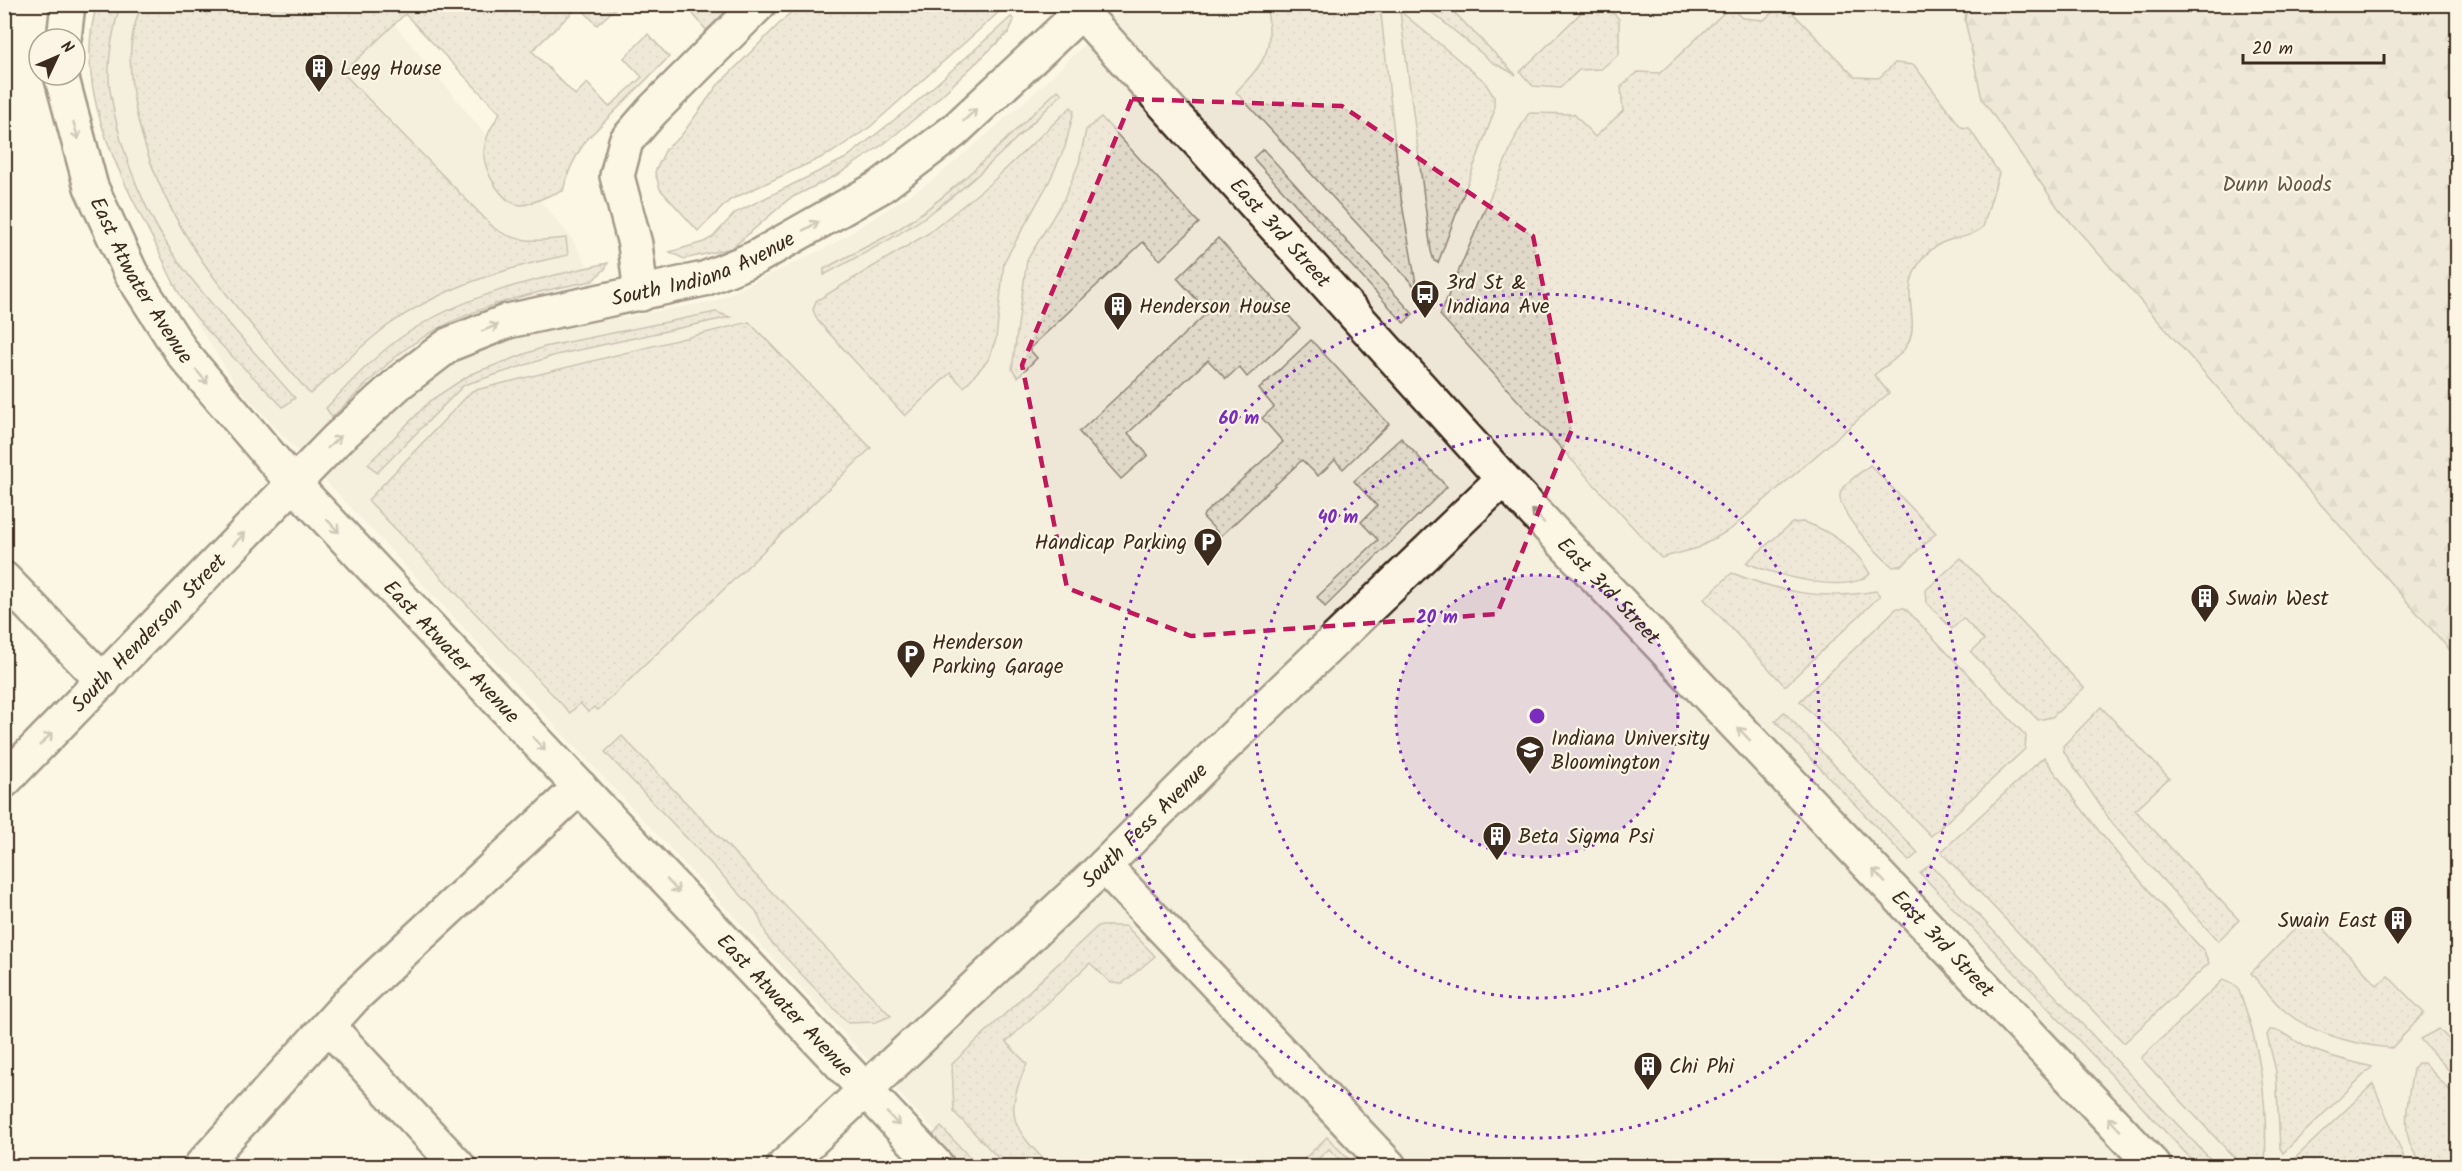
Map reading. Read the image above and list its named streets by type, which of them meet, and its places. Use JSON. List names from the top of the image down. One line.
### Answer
{"streets":{"main road":["East 3rd Street","South Indiana Avenue","East Atwater Avenue","South Henderson Street","South Fess Avenue"]},"crossings":[["East 3rd Street","South Indiana Avenue"],["East 3rd Street","South Fess Avenue"],["South Indiana Avenue","East Atwater Avenue"],["South Indiana Avenue","South Henderson Street"],["East Atwater Avenue","South Henderson Street"],["East Atwater Avenue","South Fess Avenue"]],"one_way":["East 3rd Street","South Indiana Avenue","East Atwater Avenue","South Henderson Street"],"parks":["Dunn Woods"],"places":{"building":["Legg House","Henderson House","Swain West","Beta Sigma Psi","Swain East","Chi Phi"],"bus stop":["3rd St & Indiana Ave"],"parking":["Handicap Parking","Henderson Parking Garage"],"school or university":["Indiana University Bloomington"]},"scale_bar":"20 m","north":"top right","rings":["60 m","40 m","20 m"]}
